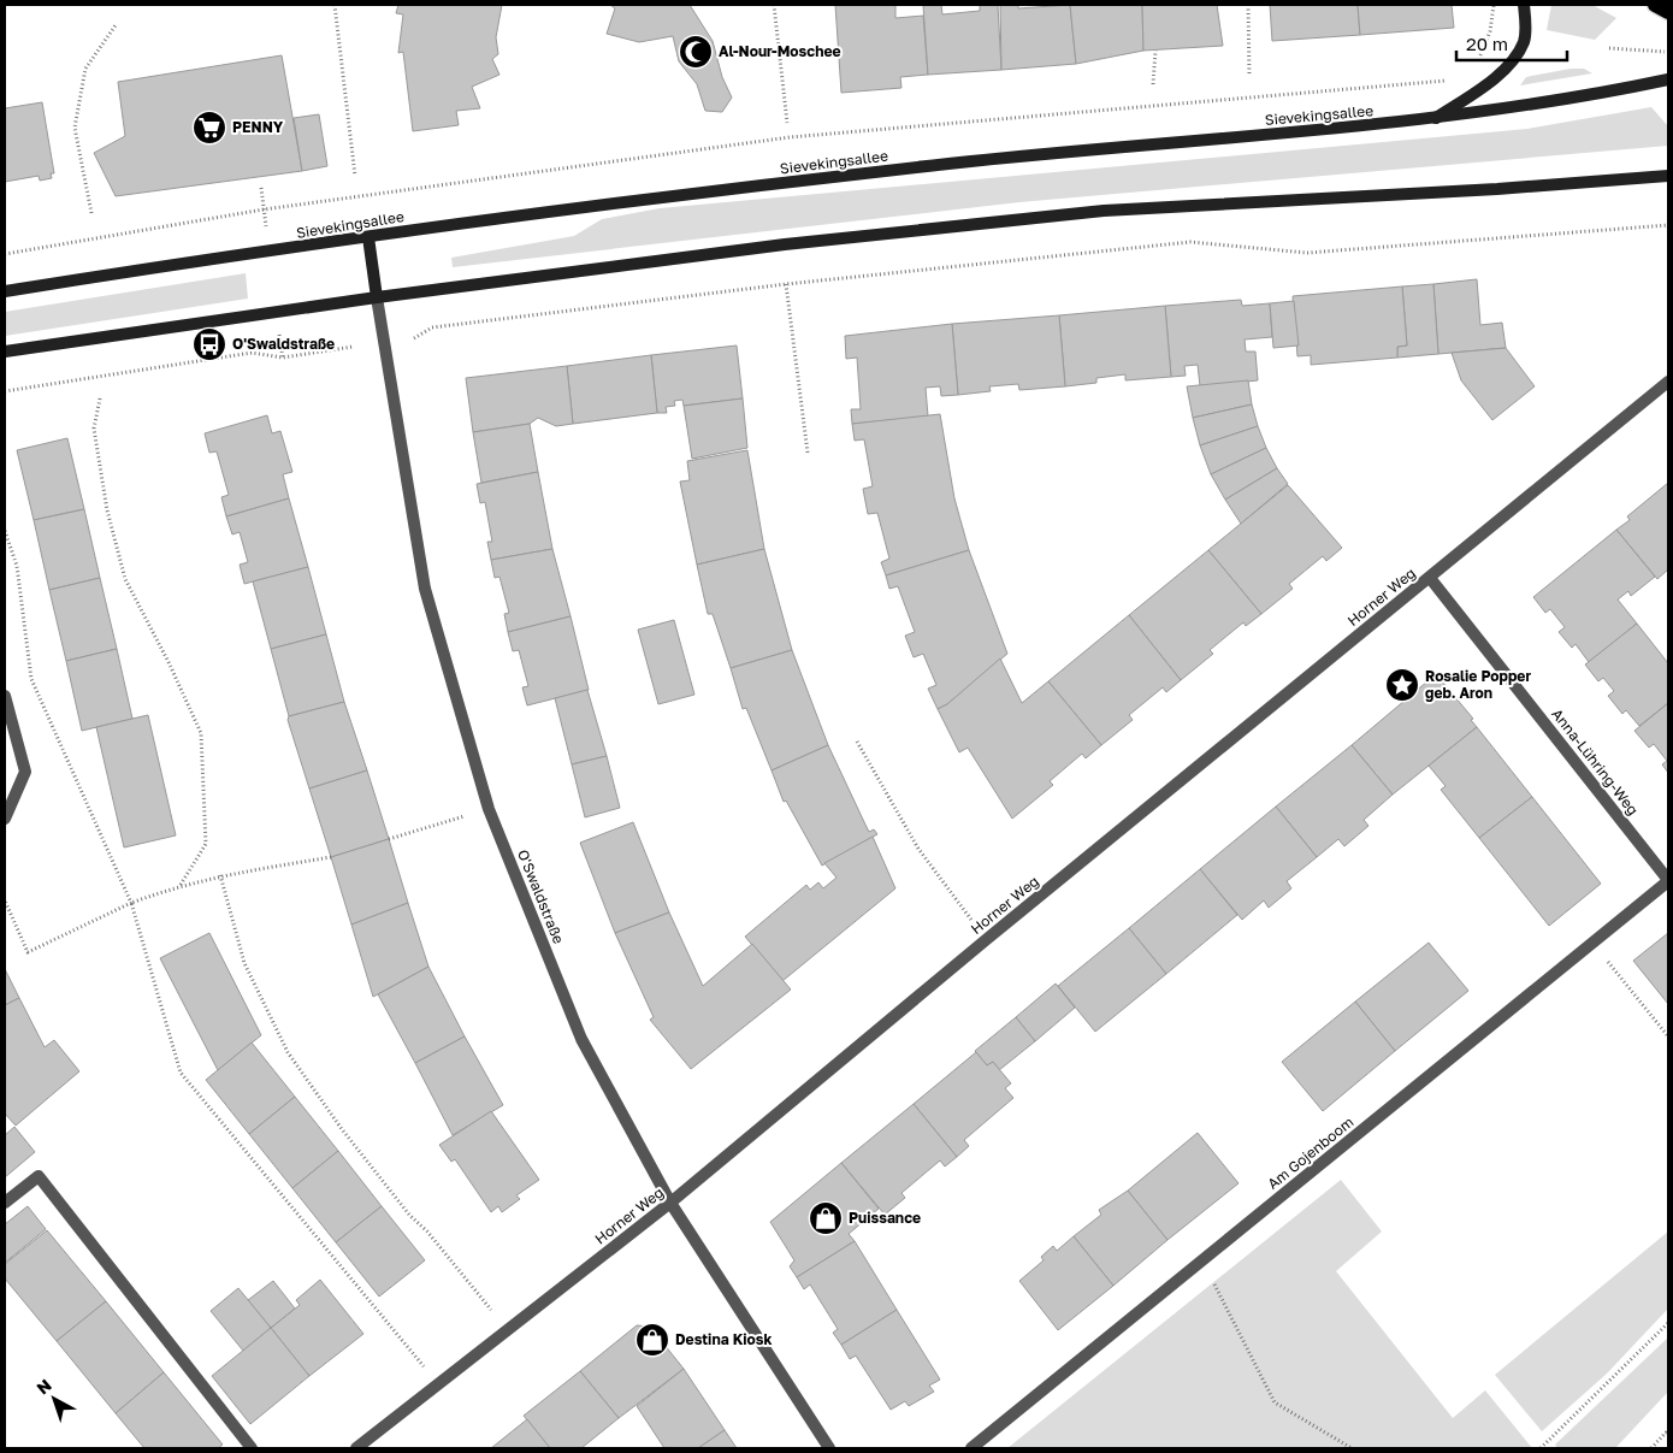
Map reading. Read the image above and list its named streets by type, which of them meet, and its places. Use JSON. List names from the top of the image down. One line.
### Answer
{"streets":{"main road":["Sievekingsallee"],"street":["Horner Weg","Anna-Lühring-Weg","O'Swaldstraße","Am Gojenboom"]},"crossings":[["Horner Weg","Anna-Lühring-Weg"],["Horner Weg","O'Swaldstraße"],["Anna-Lühring-Weg","Am Gojenboom"]],"places":{"mosque":["Al-Nour-Moschee"],"supermarket":["PENNY"],"bus stop":["O'Swaldstraße"],"place":["Rosalie Popper geb. Aron"],"shop":["Puissance","Destina Kiosk"]},"scale_bar":"20 m","north":"top left"}
